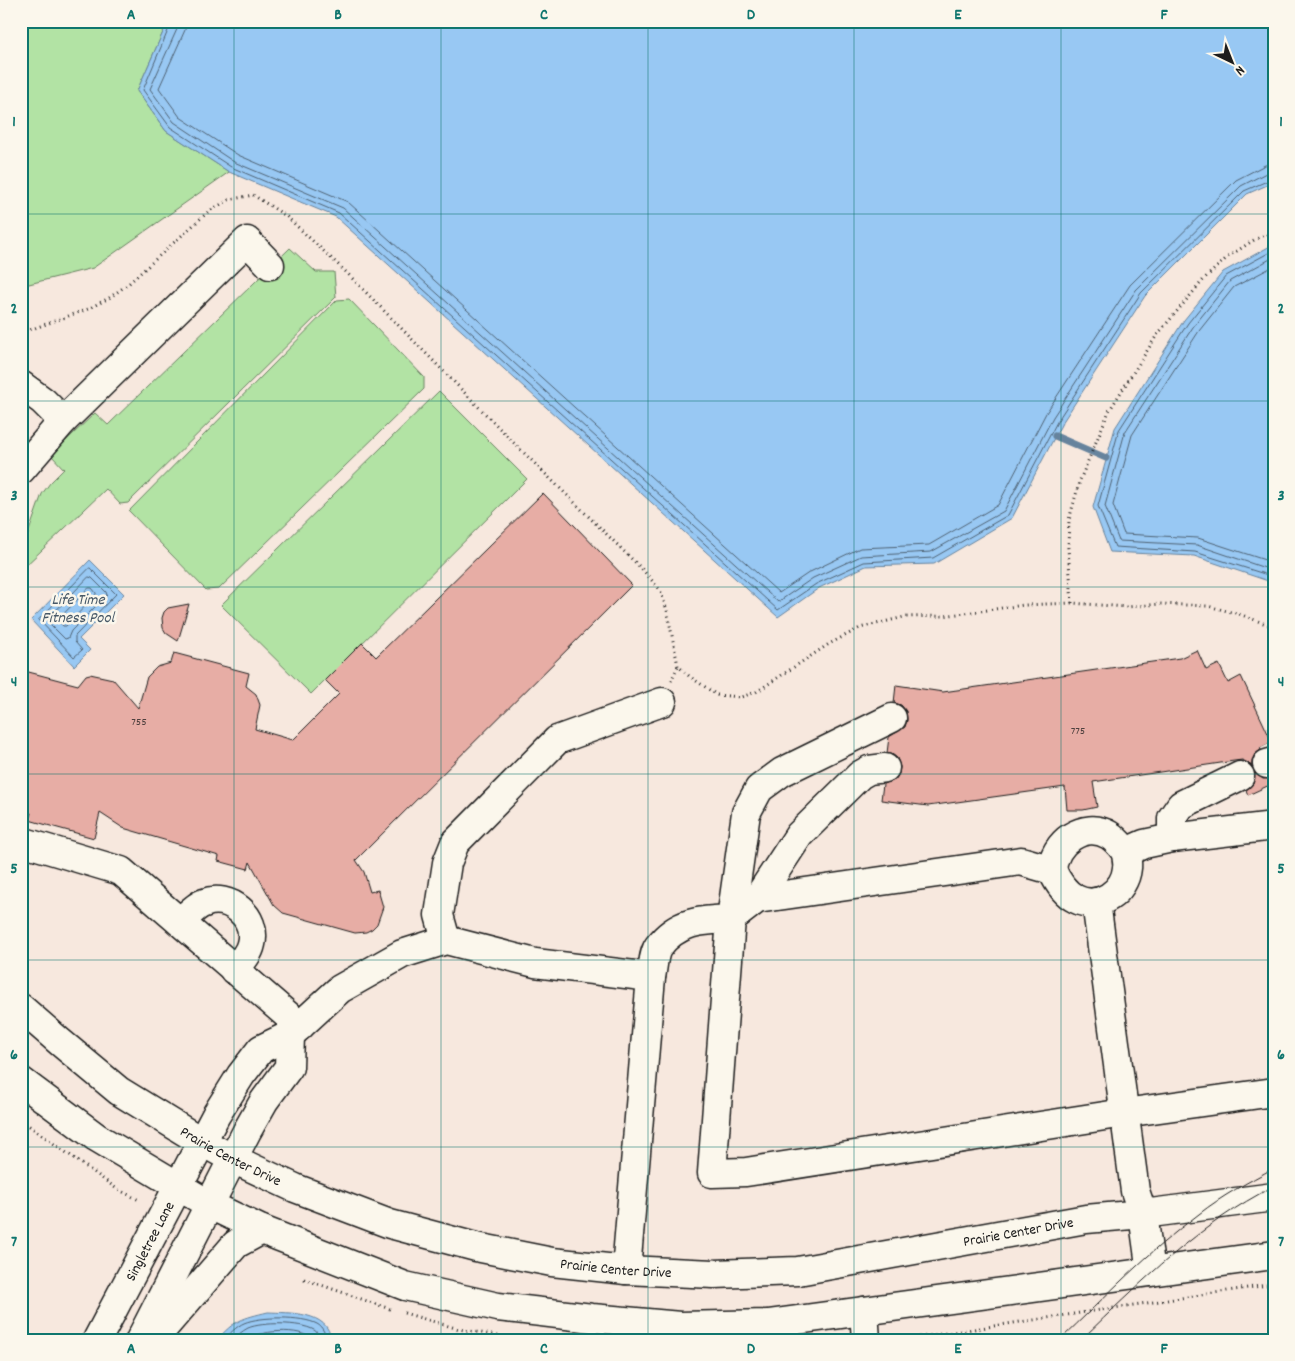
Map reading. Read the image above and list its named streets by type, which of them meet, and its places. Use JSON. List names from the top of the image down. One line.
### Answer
{"streets":{"main road":["Prairie Center Drive","Singletree Lane"]},"crossings":[["Prairie Center Drive","Singletree Lane"]],"water":["Life Time Fitness Pool"],"house_numbers":["755","775"],"north":"bottom right","grid":{"columns":["A","B","C","D","E","F"],"rows":["1","2","3","4","5","6","7"]}}
